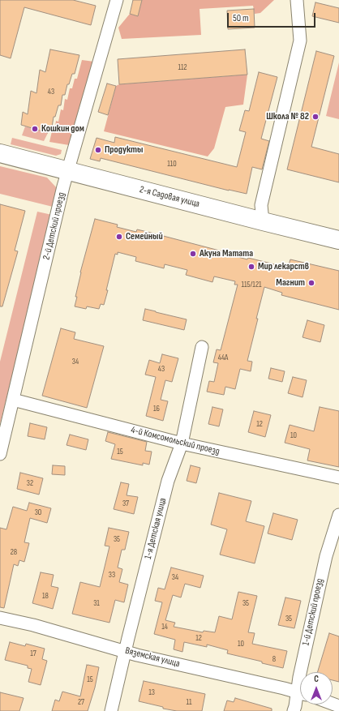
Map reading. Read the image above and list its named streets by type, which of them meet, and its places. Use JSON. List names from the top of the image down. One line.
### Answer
{"streets":{"street":["2-я Садовая улица","2-й Детский проезд","4-й Комсомольский проезд","1-я Детская улица","1-й Детский проезд","Вяземская улица"]},"crossings":[["2-я Садовая улица","2-й Детский проезд"],["2-й Детский проезд","4-й Комсомольский проезд"],["4-й Комсомольский проезд","1-я Детская улица"],["1-я Детская улица","Вяземская улица"]],"places":["Школа № 82","Кошкин дом","Продукты","Семейный","Акуна Матата","Мир лекарств","Магнит"],"house_numbers":["112","43","110","115/121","44А","34","43","16","12","10","15","32","37","30","35","28","33","34","18","31","35","35","14","12","10","17","8","15","13","27","11"],"scale_bar":"50 m","north":"top"}
